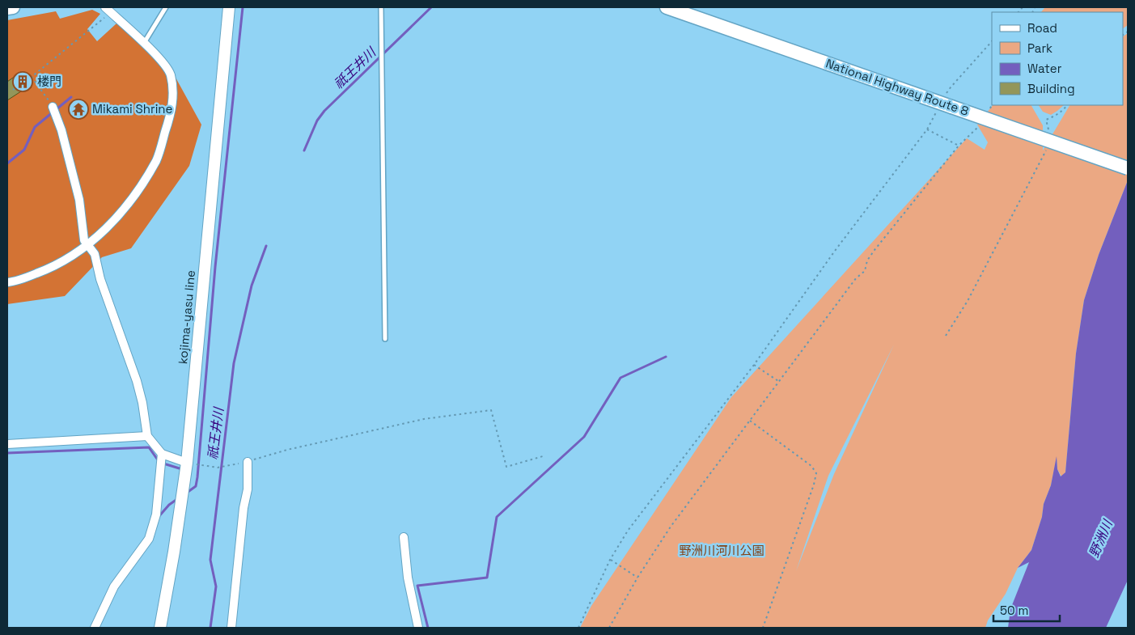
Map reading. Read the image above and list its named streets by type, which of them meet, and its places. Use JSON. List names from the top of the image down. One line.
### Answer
{"streets":{"highway":["National Highway Route 8"],"main road":["kojima-yasu line"]},"water":["祇王井川","野洲川"],"parks":["野洲川河川公園"],"places":{"building":["楼門"],"temple":["Mikami Shrine"]},"legend":["Road","Park","Water","Building"],"scale_bar":"50 m"}
